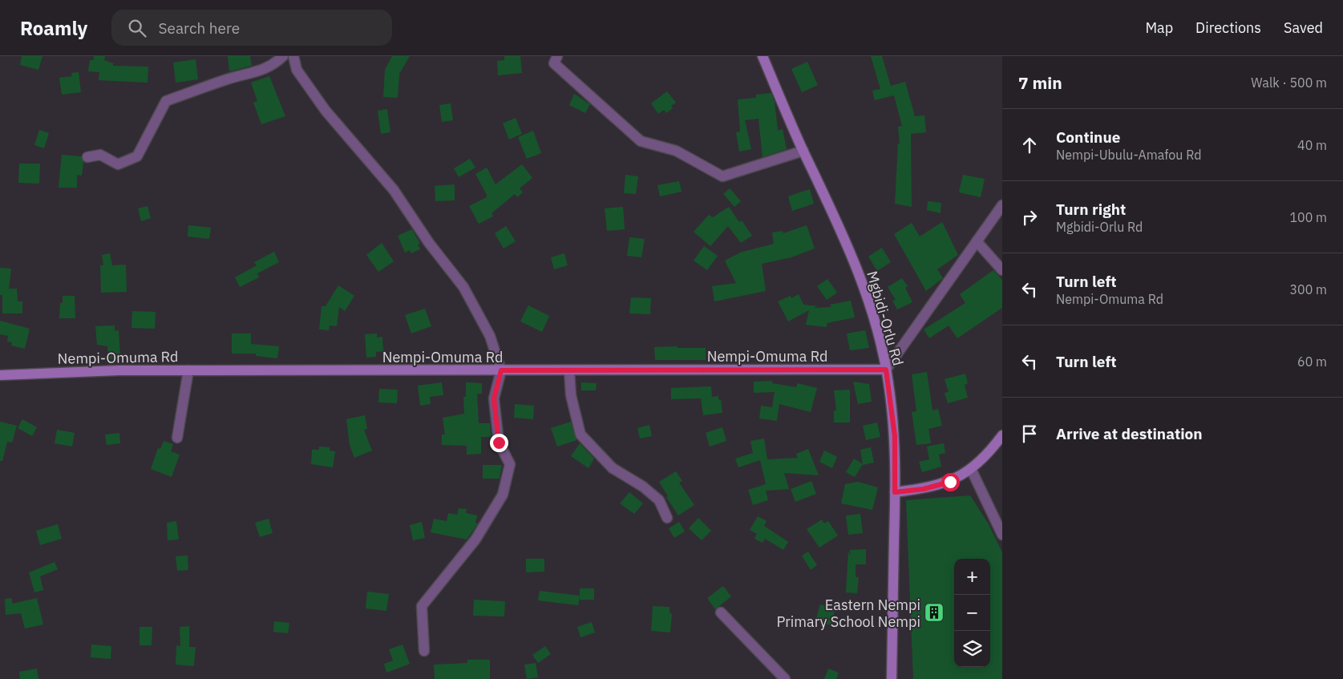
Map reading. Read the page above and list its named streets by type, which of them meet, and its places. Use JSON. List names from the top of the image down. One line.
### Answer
{"streets":{"street":["Mgbidi-Orlu Rd","Nempi-Omuma Rd"]},"crossings":[["Mgbidi-Orlu Rd","Nempi-Omuma Rd"]],"places":{"building":["Eastern Nempi Primary School Nempi"]},"page":{"header":"Roamly","search":"Search here","nav":["Map","Directions","Saved"],"heading":["7 min","Walk · 500 m"],"list":[["Continue","Nempi-Ubulu-Amafou Rd","40 m"],["Turn right","Mgbidi-Orlu Rd","100 m"],["Turn left","Nempi-Omuma Rd","300 m"],["Turn left","60 m"],"Arrive at destination"],"map_buttons":["+","−"]}}
